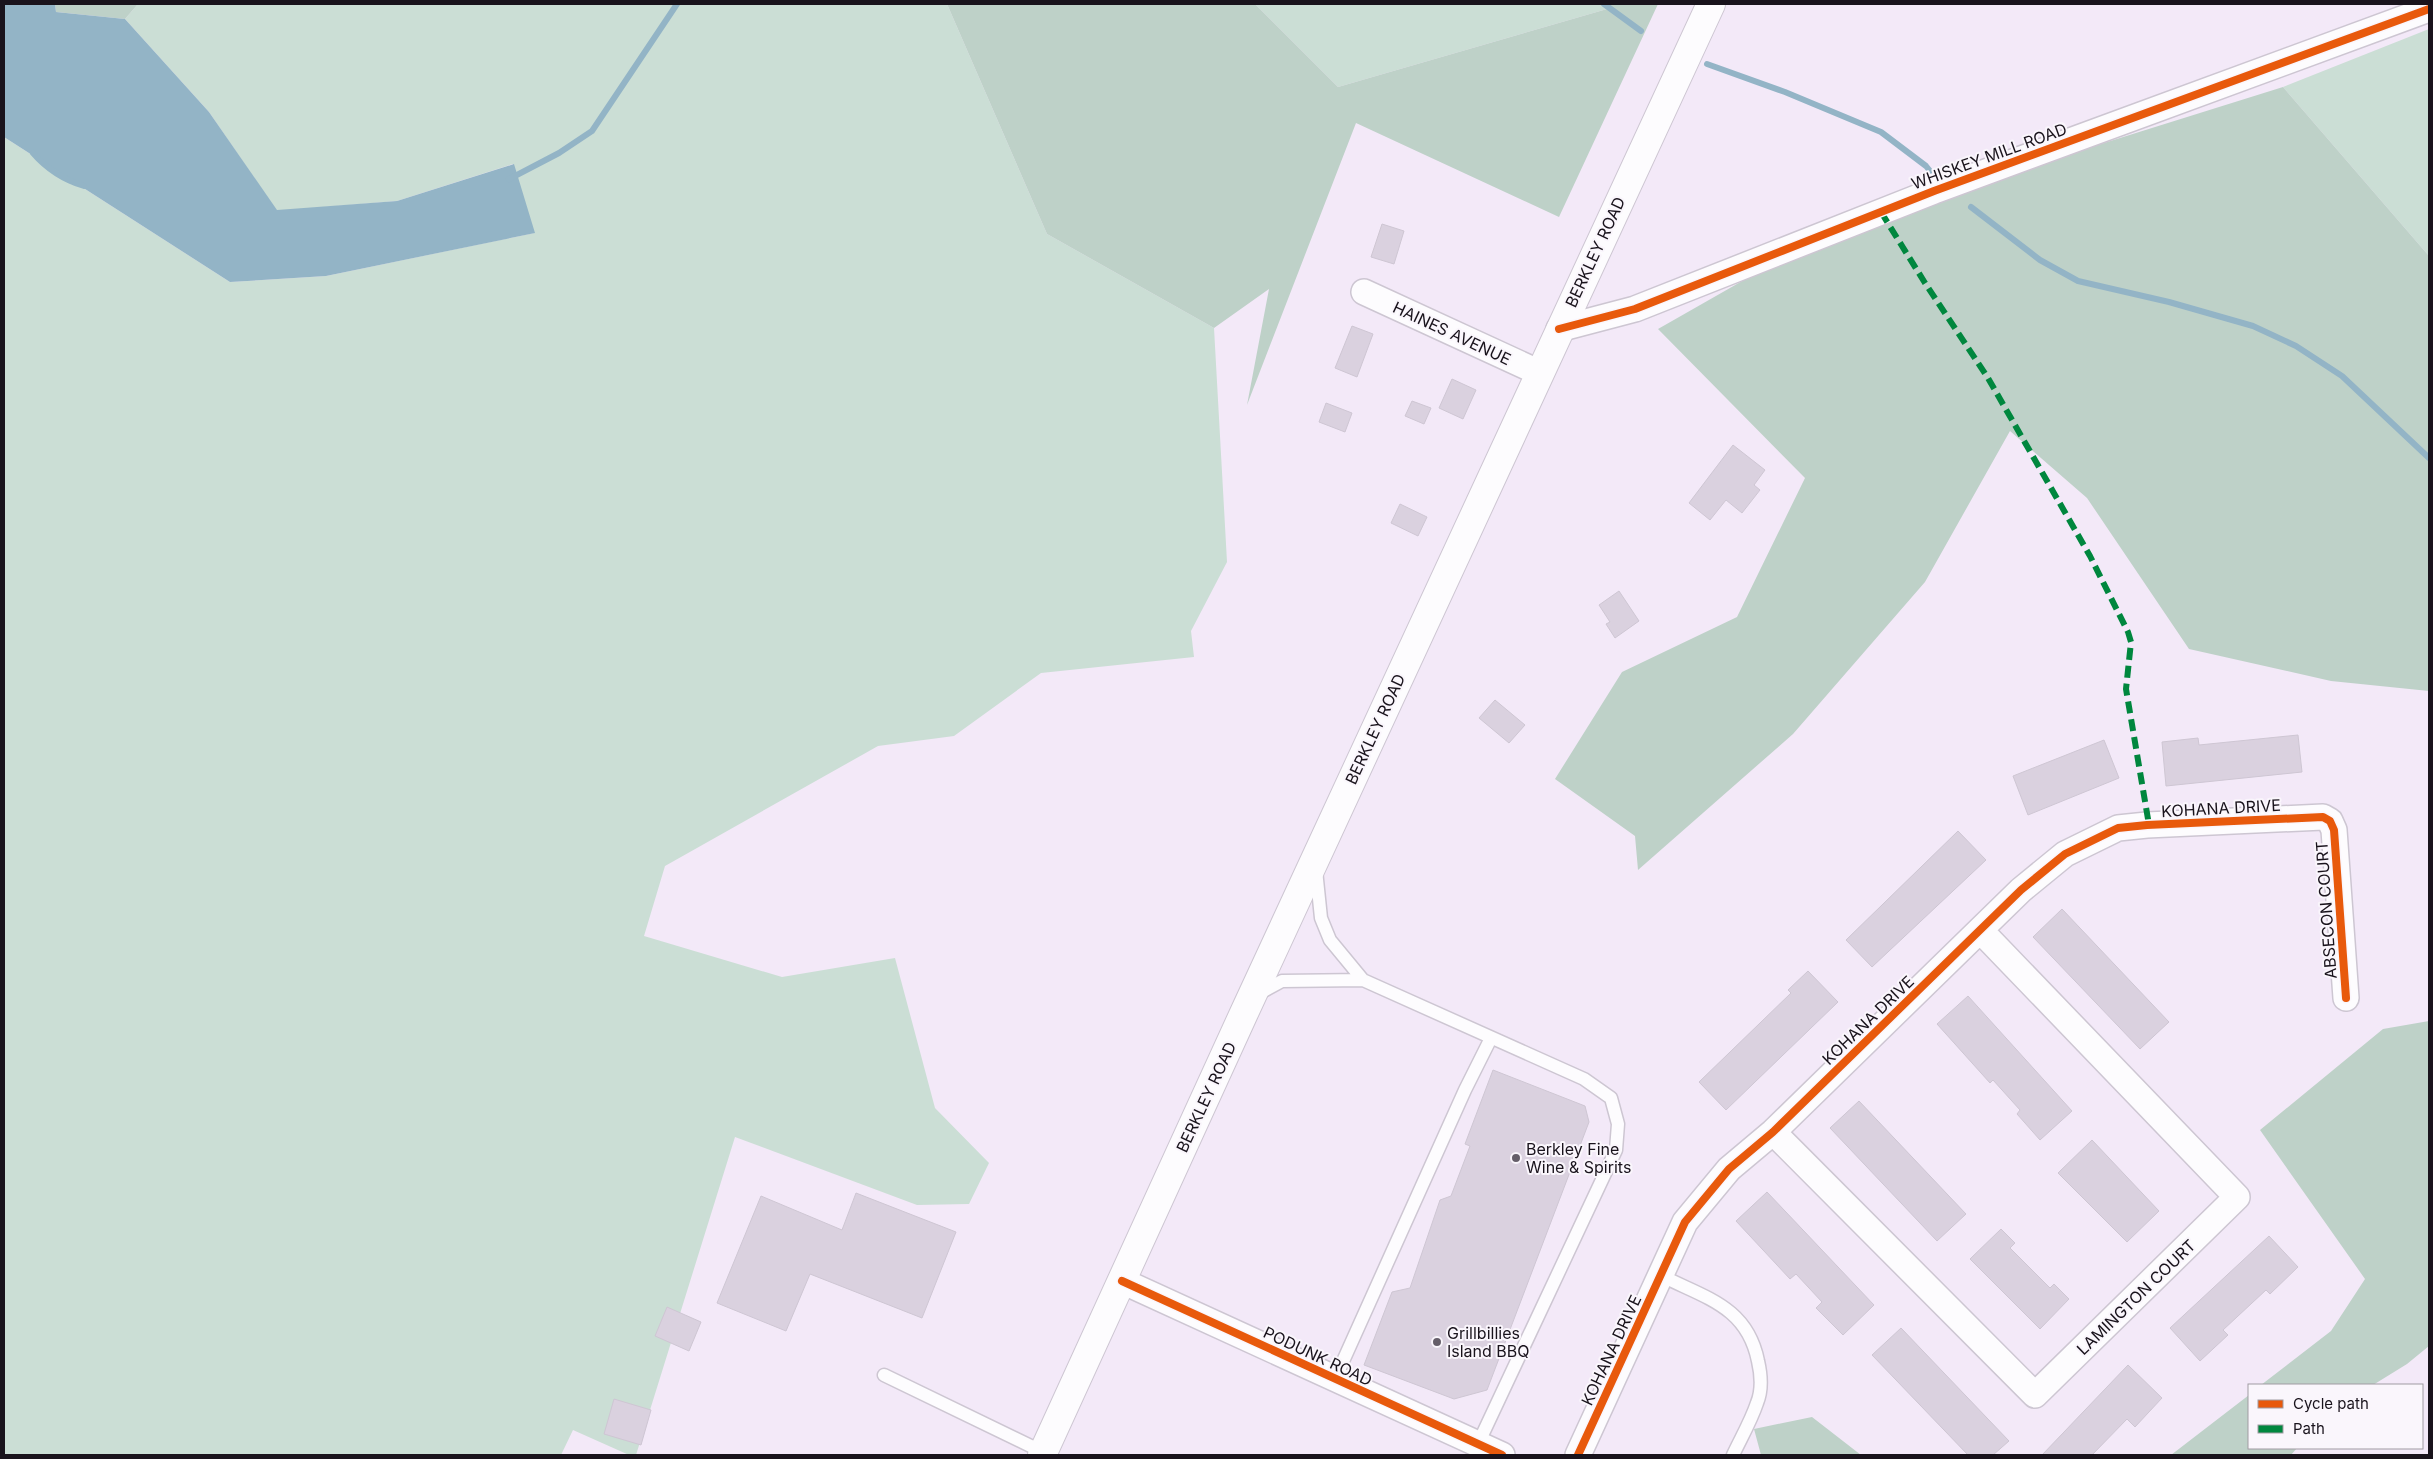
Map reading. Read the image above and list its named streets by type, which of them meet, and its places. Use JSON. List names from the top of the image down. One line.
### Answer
{"streets":{"main road":["BERKLEY ROAD"],"street":["WHISKEY MILL ROAD","HAINES AVENUE","KOHANA DRIVE","ABSECON COURT","LAMINGTON COURT","PODUNK ROAD"]},"crossings":[["WHISKEY MILL ROAD","BERKLEY ROAD"],["BERKLEY ROAD","HAINES AVENUE"],["BERKLEY ROAD","PODUNK ROAD"],["KOHANA DRIVE","ABSECON COURT"],["KOHANA DRIVE","LAMINGTON COURT"]],"places":["Berkley Fine Wine & Spirits","Grillbillies Island BBQ"],"legend":["Cycle path","Path"]}
